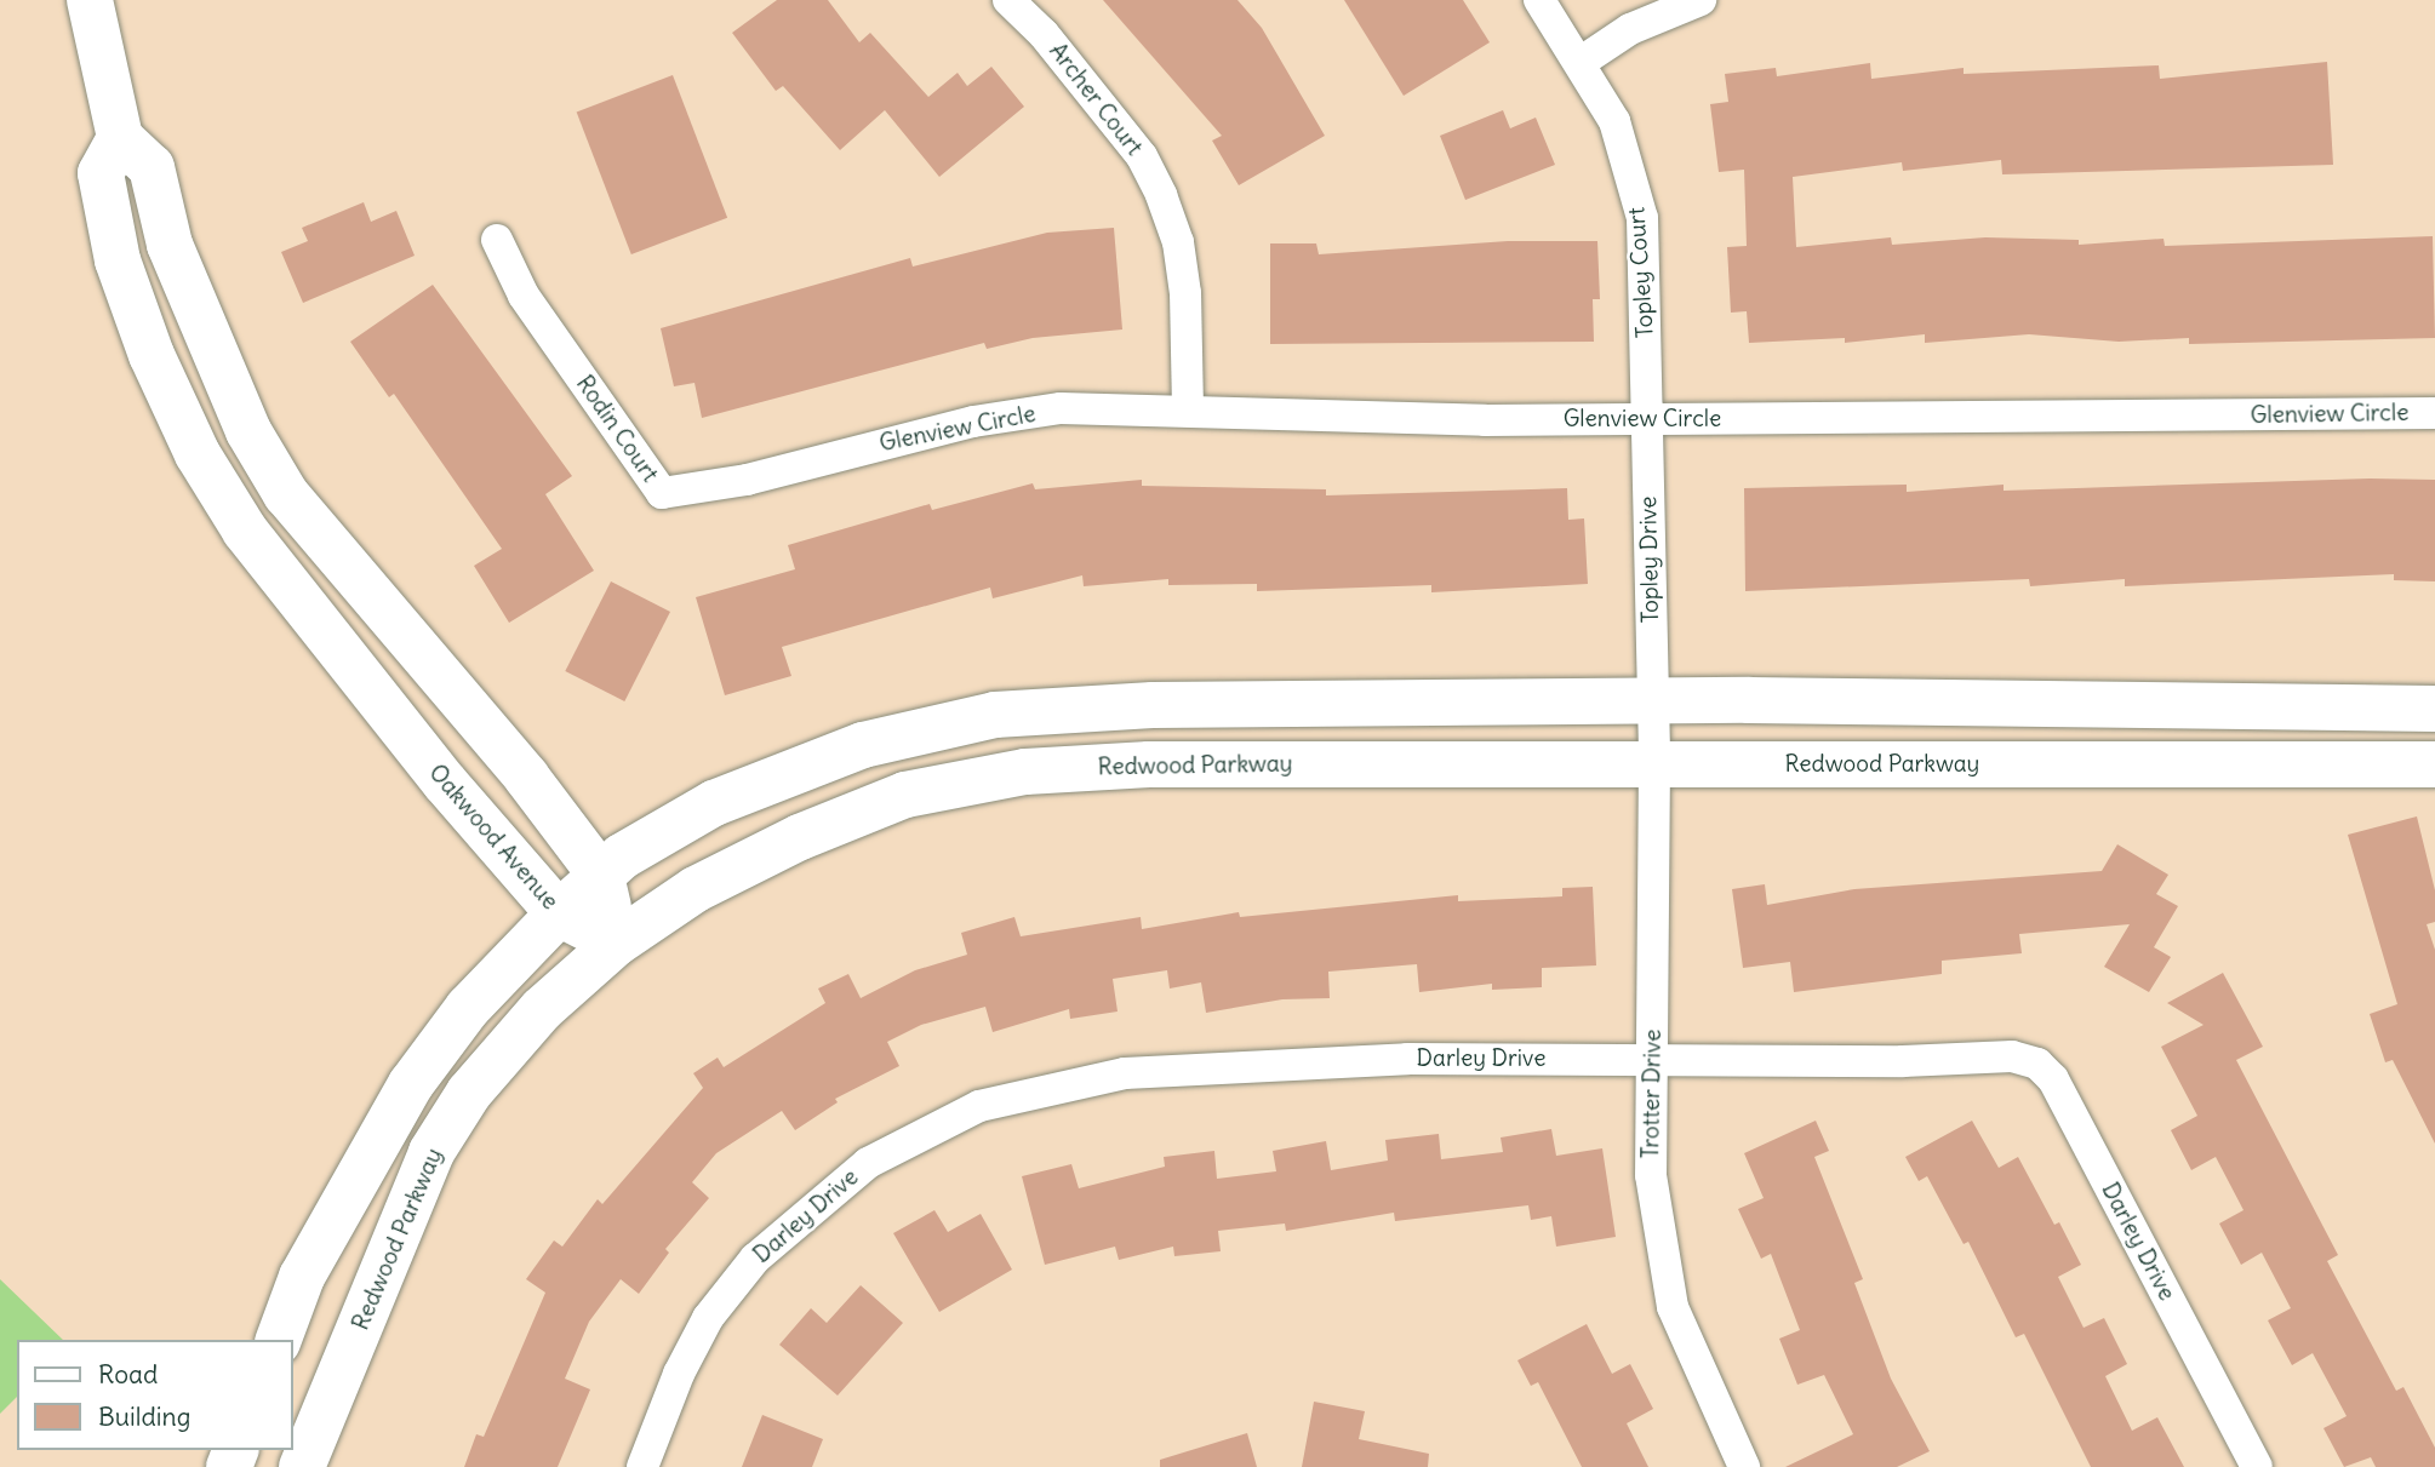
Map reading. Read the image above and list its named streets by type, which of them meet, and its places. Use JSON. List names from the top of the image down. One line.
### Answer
{"streets":{"main road":["Redwood Parkway","Oakwood Avenue"],"street":["Archer Court","Topley Court","Glenview Circle","Rodin Court","Topley Drive","Darley Drive","Trotter Drive"]},"crossings":[["Archer Court","Glenview Circle"],["Topley Court","Glenview Circle"],["Topley Court","Topley Drive"],["Glenview Circle","Rodin Court"],["Glenview Circle","Topley Drive"],["Topley Drive","Trotter Drive"],["Redwood Parkway","Oakwood Avenue"],["Redwood Parkway","Trotter Drive"],["Darley Drive","Trotter Drive"]],"legend":["Road","Building"]}
